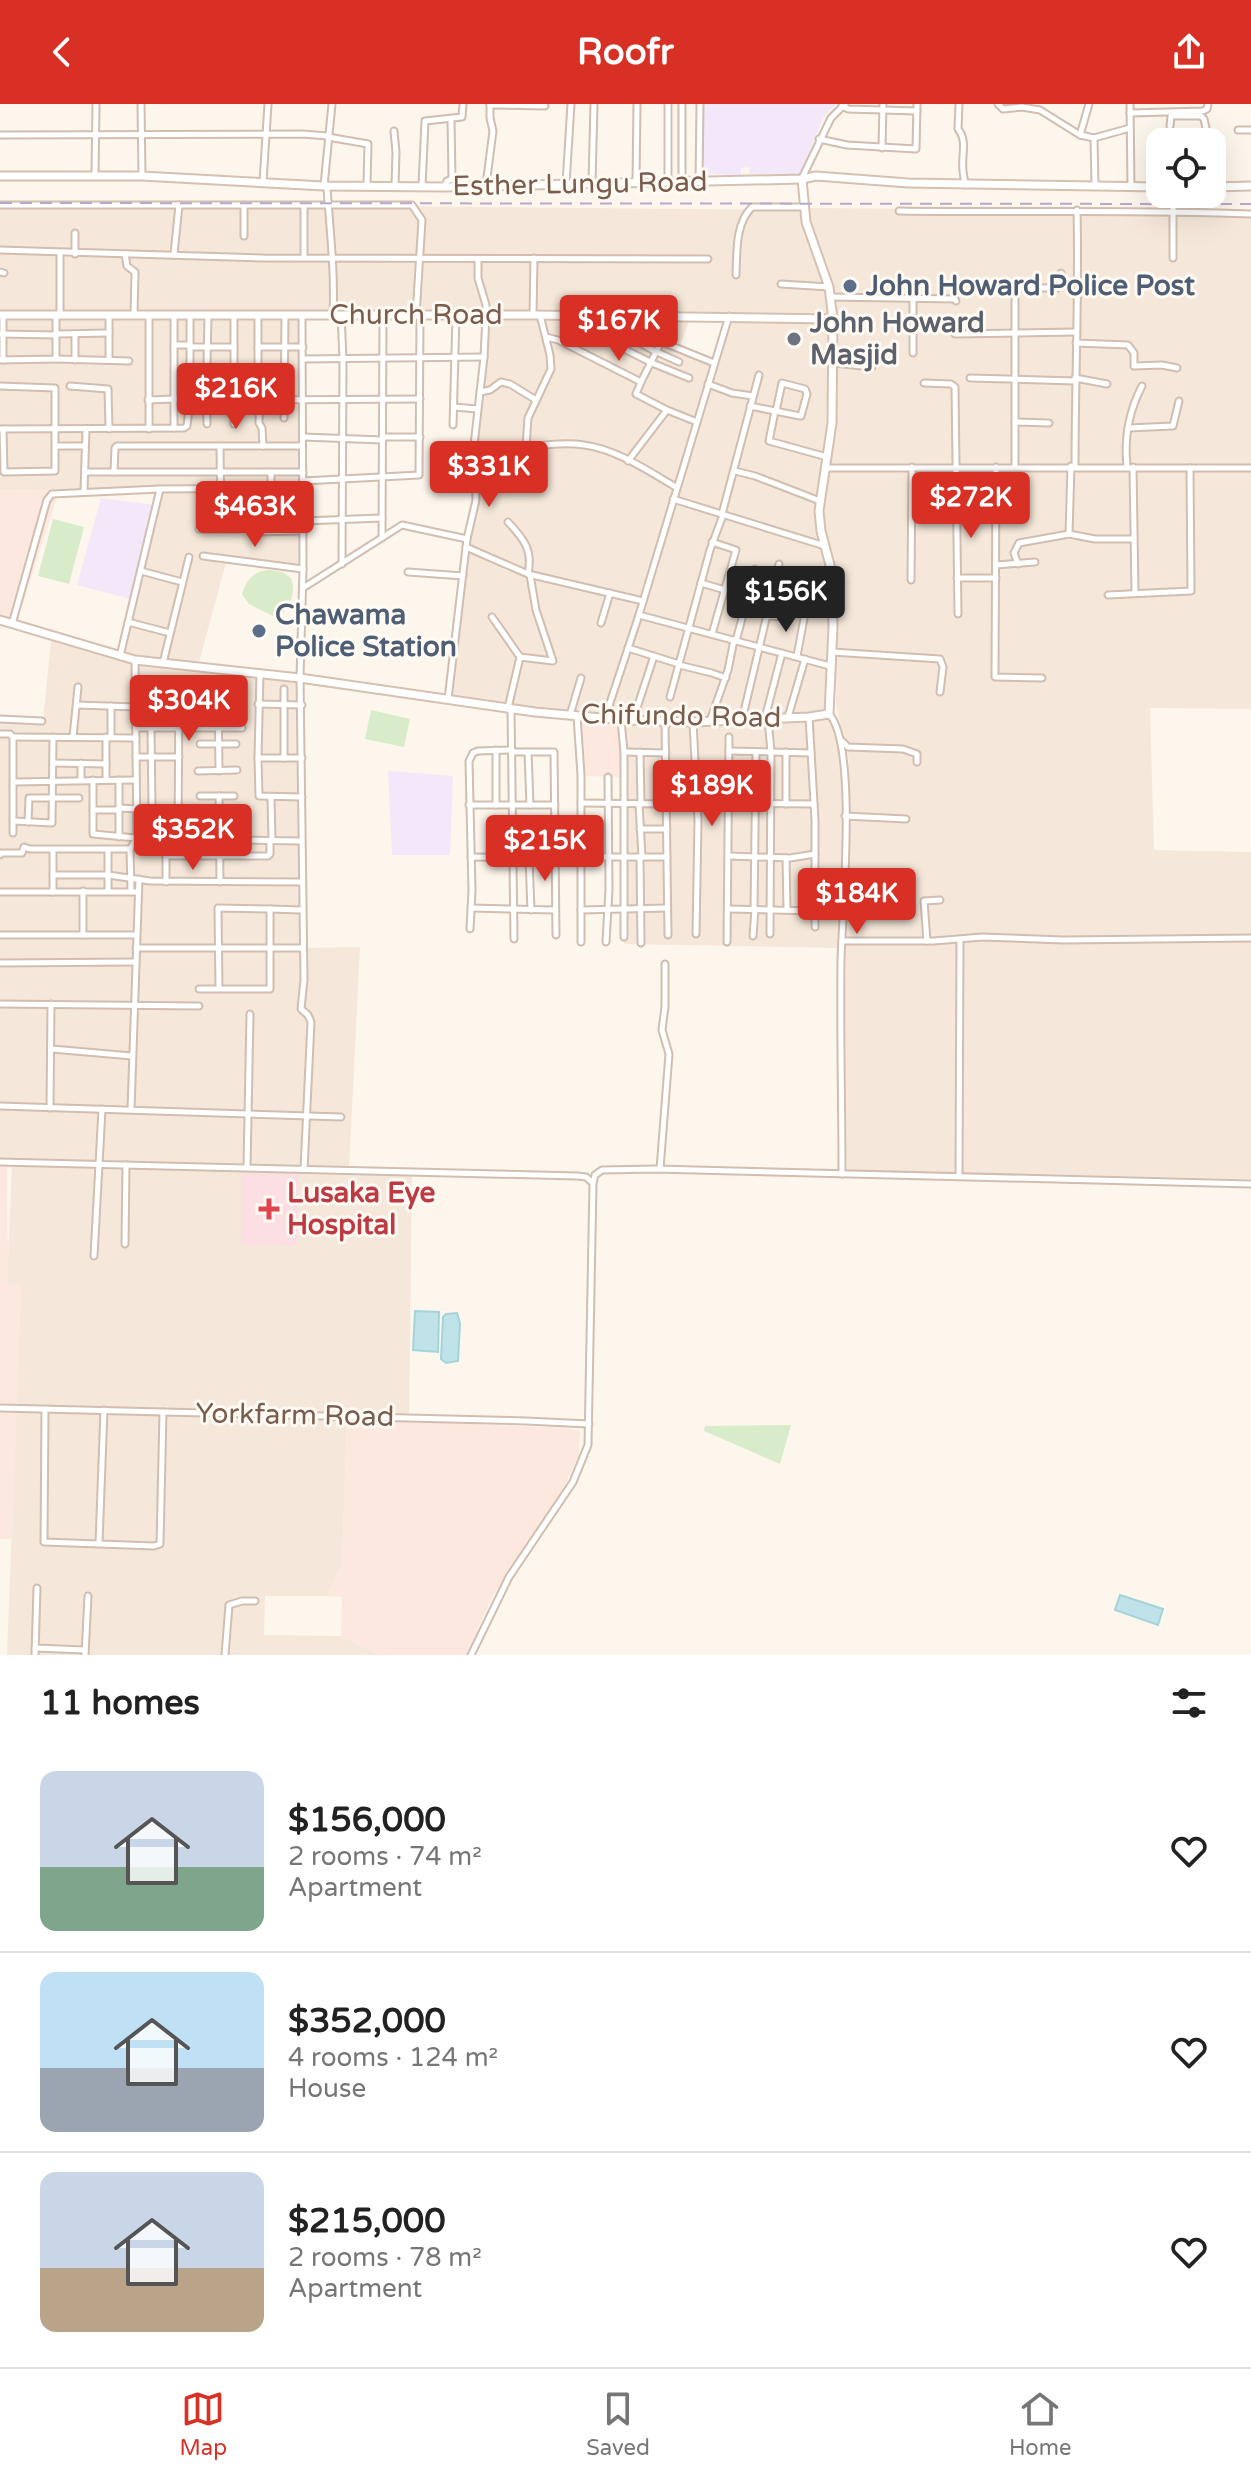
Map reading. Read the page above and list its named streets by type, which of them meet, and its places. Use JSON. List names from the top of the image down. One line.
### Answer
{"streets":{"street":["Esther Lungu Road","Church Road","Chifundo Road","Yorkfarm Road"]},"places":{"other":["John Howard Police Post","John Howard Masjid","Chawama Police Station"],"health":["Lusaka Eye Hospital"]},"page":{"header":"Roofr","price":["$167K","$216K","$331K","$272K","$463K","$156K","$304K","$189K","$352K","$215K","$184K"],"heading":"11 homes","list":[{"name":"$156,000","note":"2 rooms · 74 m² · Apartment"},{"name":"$352,000","note":"4 rooms · 124 m² · House"},{"name":"$215,000","note":"2 rooms · 78 m² · Apartment"}],"tabs":["Map","Saved","Home"]}}
